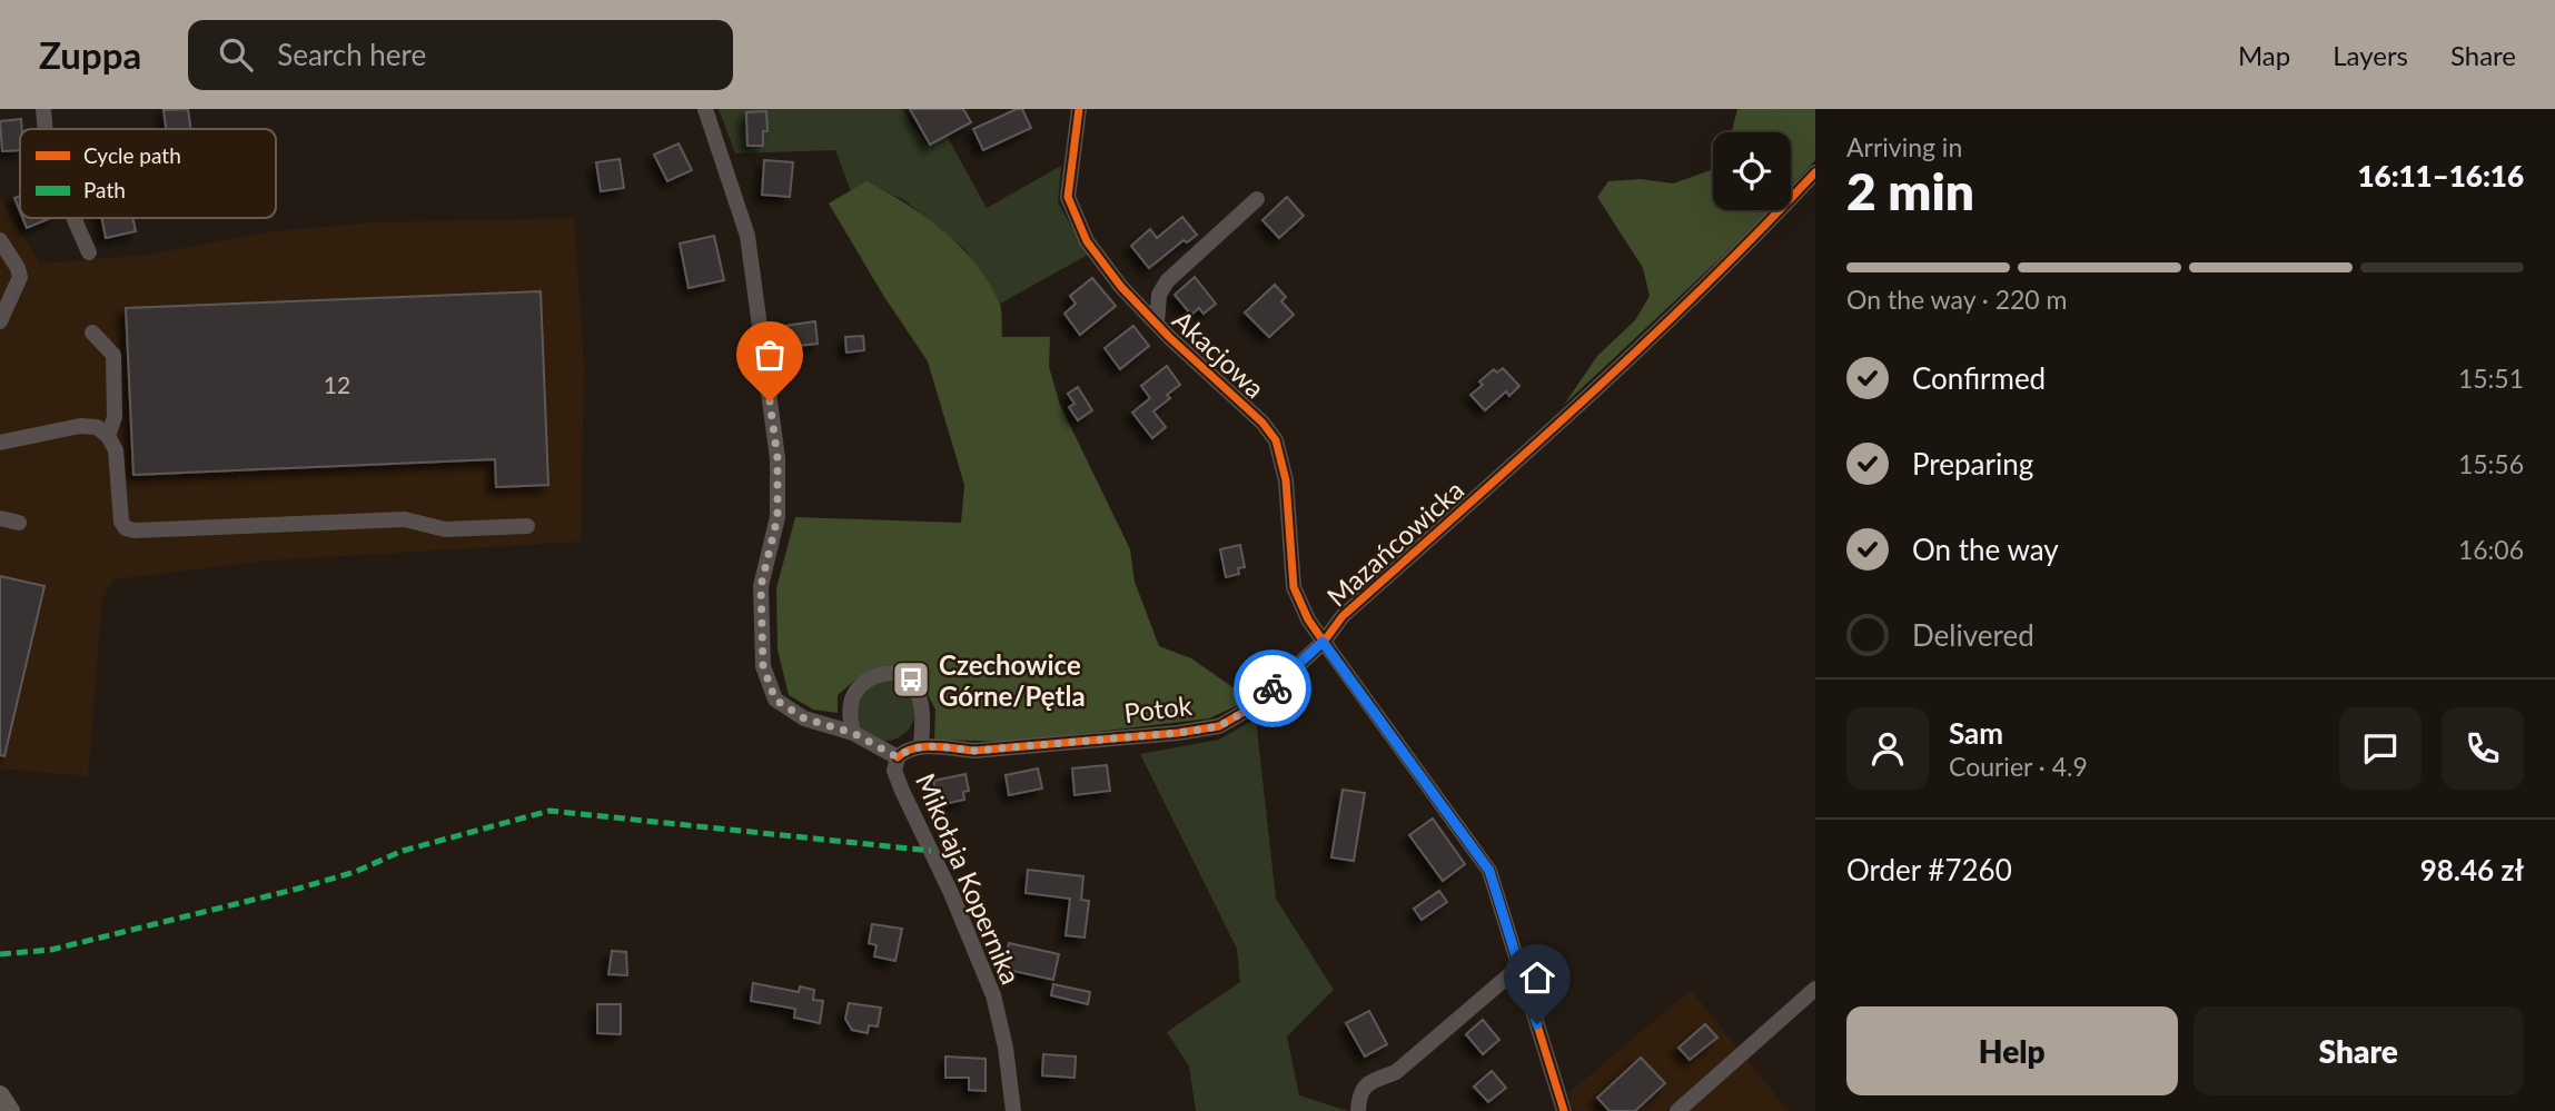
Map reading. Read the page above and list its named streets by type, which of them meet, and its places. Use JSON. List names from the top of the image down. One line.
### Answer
{"streets":{"street":["Akacjowa","Mazańcowicka","Potok","Mikołaja Kopernika"]},"crossings":[["Akacjowa","Mazańcowicka"],["Akacjowa","Potok"],["Mazańcowicka","Potok"],["Potok","Mikołaja Kopernika"]],"places":{"bus stop":["Czechowice Górne/Pętla"]},"house_numbers":["12"],"legend":["Cycle path","Path"],"page":{"header":"Zuppa","search":"Search here","nav":["Map","Layers","Share"],"heading":["2 min","Arriving in","16:11–16:16"],"panel":["Sam","Courier · 4.9","Order #7260","98.46 zł"],"bar":"On the way · 220 m","list":[["Confirmed","15:51"],["Preparing","15:56"],["On the way","16:06"],"Delivered"],"buttons":["Help","Share"]}}
